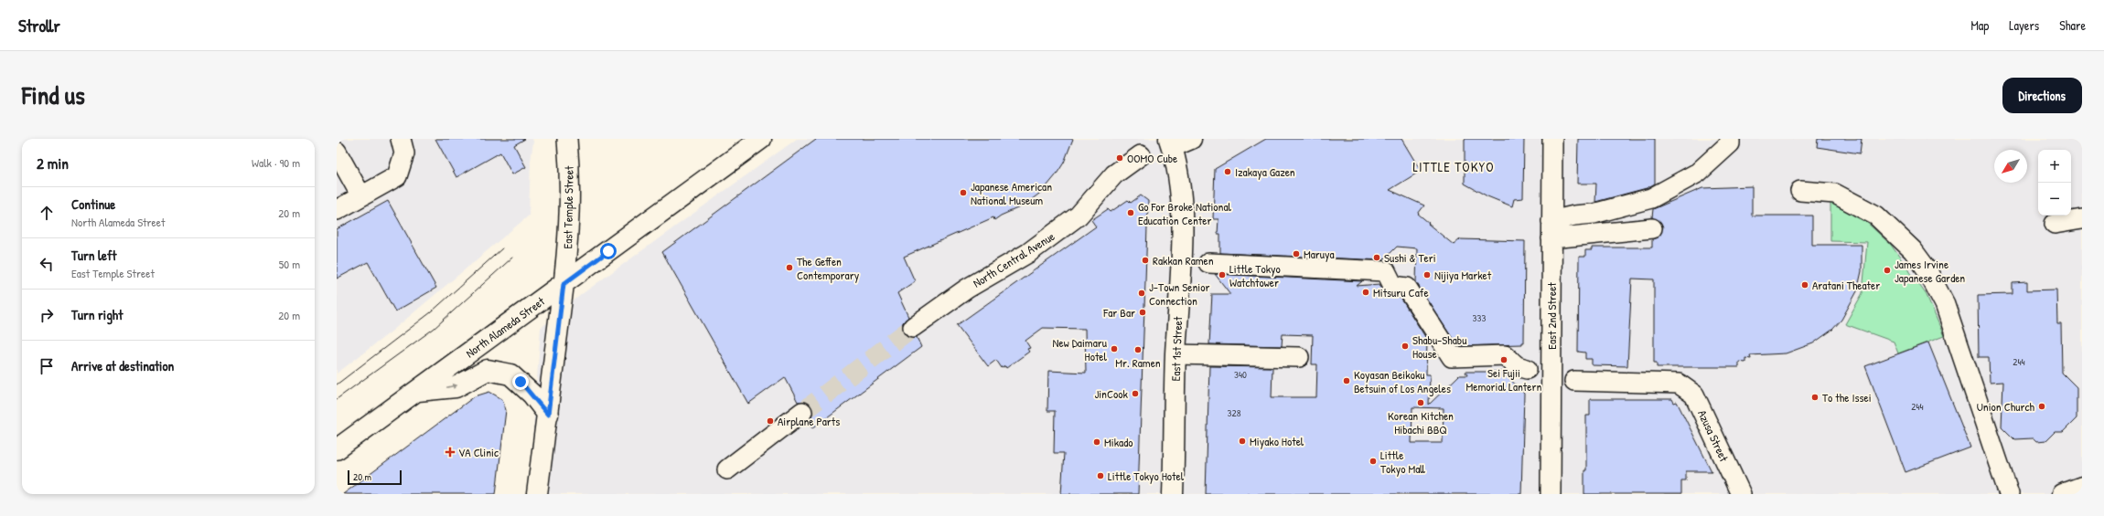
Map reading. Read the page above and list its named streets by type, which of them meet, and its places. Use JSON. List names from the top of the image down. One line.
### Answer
{"streets":{"main road":["East Temple Street","North Alameda Street","East 1st Street"],"street":["North Central Avenue","East 2nd Street","Azusa Street"]},"crossings":[["East Temple Street","North Alameda Street"]],"districts":["LITTLE TOKYO"],"places":{"other":["OOMO Cube","Izakaya Gazen","Japanese American National Museum","Go For Broke National Education Center","Maruya","Sushi & Teri","Rakkan Ramen","The Geffen Contemporary","James Irvine Japanese Garden","Little Tokyo Watchtower","Nijiya Market","Aratani Theater","Mitsuru Cafe","J-Town Senior Connection","Far Bar","Shabu-Shabu House","New Daimaru Hotel","Mr. Ramen","Sei Fujii Memorial Lantern","Koyasan Beikoku Betsuin of Los Angeles","JinCook","To the Issei","Korean Kitchen Hibachi BBQ","Union Church","Airplane Parts","Miyako Hotel","Mikado","Little Tokyo Mall","Little Tokyo Hotel"],"health":["VA Clinic"]},"house_numbers":["333","244","340","244","328"],"scale_bar":"20 m","north":"bottom left","page":{"header":"Strollr","nav":["Map","Layers","Share"],"title":"Find us","buttons":"Directions","heading":["2 min","Walk · 90 m"],"map_buttons":["+","−"],"list":[["Continue","North Alameda Street","20 m"],["Turn left","East Temple Street","50 m"],["Turn right","20 m"],"Arrive at destination"],"scale":"20 m"}}
